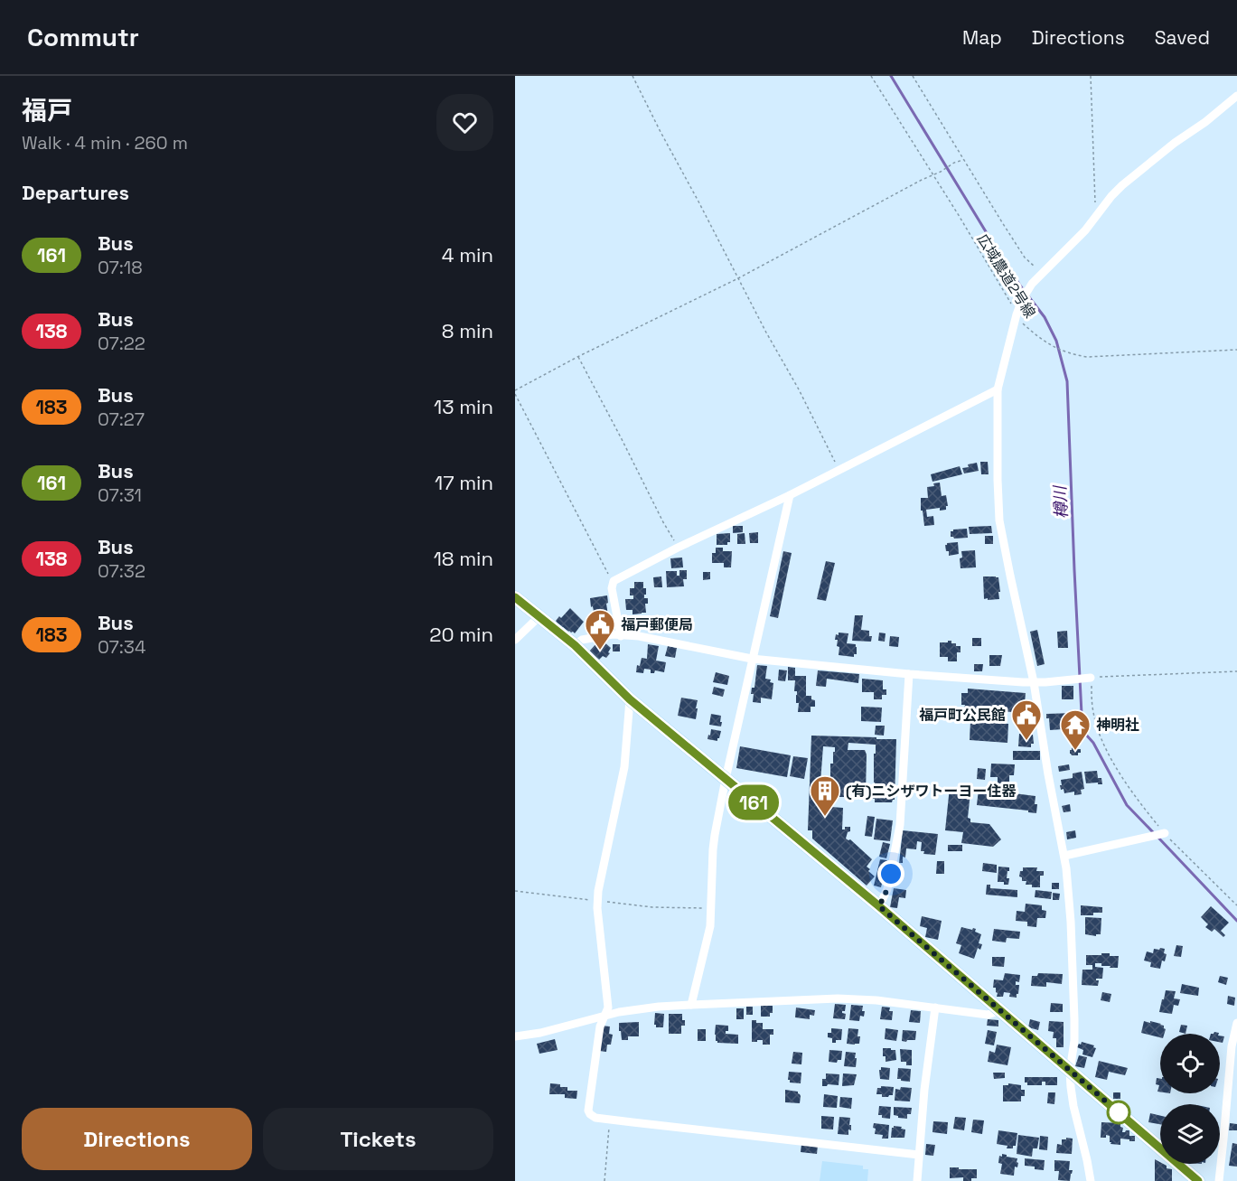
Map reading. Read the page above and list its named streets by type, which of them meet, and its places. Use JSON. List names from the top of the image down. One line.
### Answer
{"streets":{"path":["広域農道2号線"]},"water":["樽川"],"places":{"public building":["福戸郵便局","福戸町公民館"],"temple":["神明社"],"building":["(有)ニシザワトーヨー住器"]},"lines":["bus line 161"],"page":{"header":"Commutr","nav":["Map","Directions","Saved"],"heading":[["福戸","Walk · 4 min · 260 m"],"Departures"],"on_map":"161","list":[{"mark":"161","name":"Bus","note":"07:18","value":"4 min"},{"mark":"138","name":"Bus","note":"07:22","value":"8 min"},{"mark":"183","name":"Bus","note":"07:27","value":"13 min"},{"mark":"161","name":"Bus","note":"07:31","value":"17 min"},{"mark":"138","name":"Bus","note":"07:32","value":"18 min"},{"mark":"183","name":"Bus","note":"07:34","value":"20 min"}],"buttons":["Directions","Tickets"]}}
